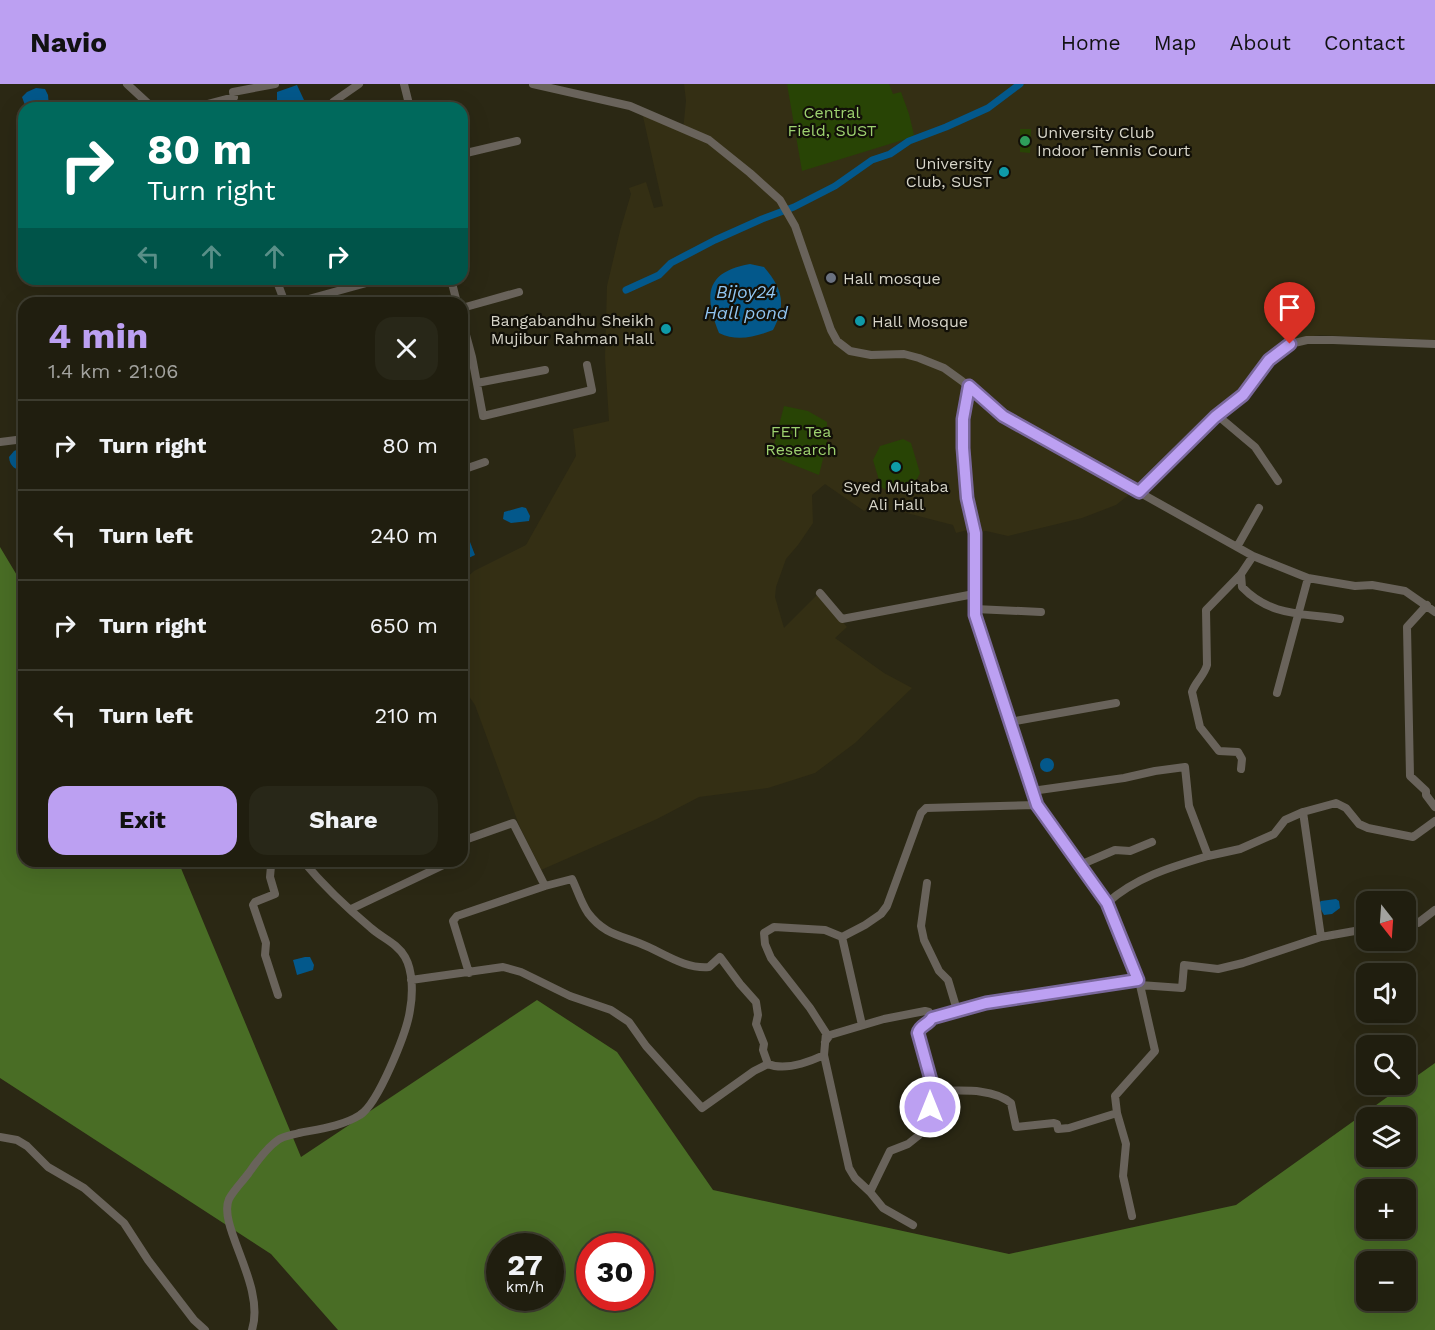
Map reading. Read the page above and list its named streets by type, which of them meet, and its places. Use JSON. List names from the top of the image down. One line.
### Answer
{"water":["Bijoy24 Hall pond"],"parks":["Central Field, SUST","FET Tea Research"],"places":["University Club Indoor Tennis Court","University Club, SUST","Hall mosque","Hall Mosque","Bangabandhu Sheikh Mujibur Rahman Hall","Syed Mujtaba Ali Hall"],"north":"bottom","page":{"header":"Navio","nav":["Home","Map","About","Contact"],"turn":["80 m","Turn right"],"heading":["4 min","1.4 km · 21:06"],"list":[{"name":"Turn right","value":"80 m"},{"name":"Turn left","value":"240 m"},{"name":"Turn right","value":"650 m"},{"name":"Turn left","value":"210 m"}],"buttons":["Exit","Share"],"map_buttons":["+","−"],"speed":"27 km/h","limit":"30"}}
